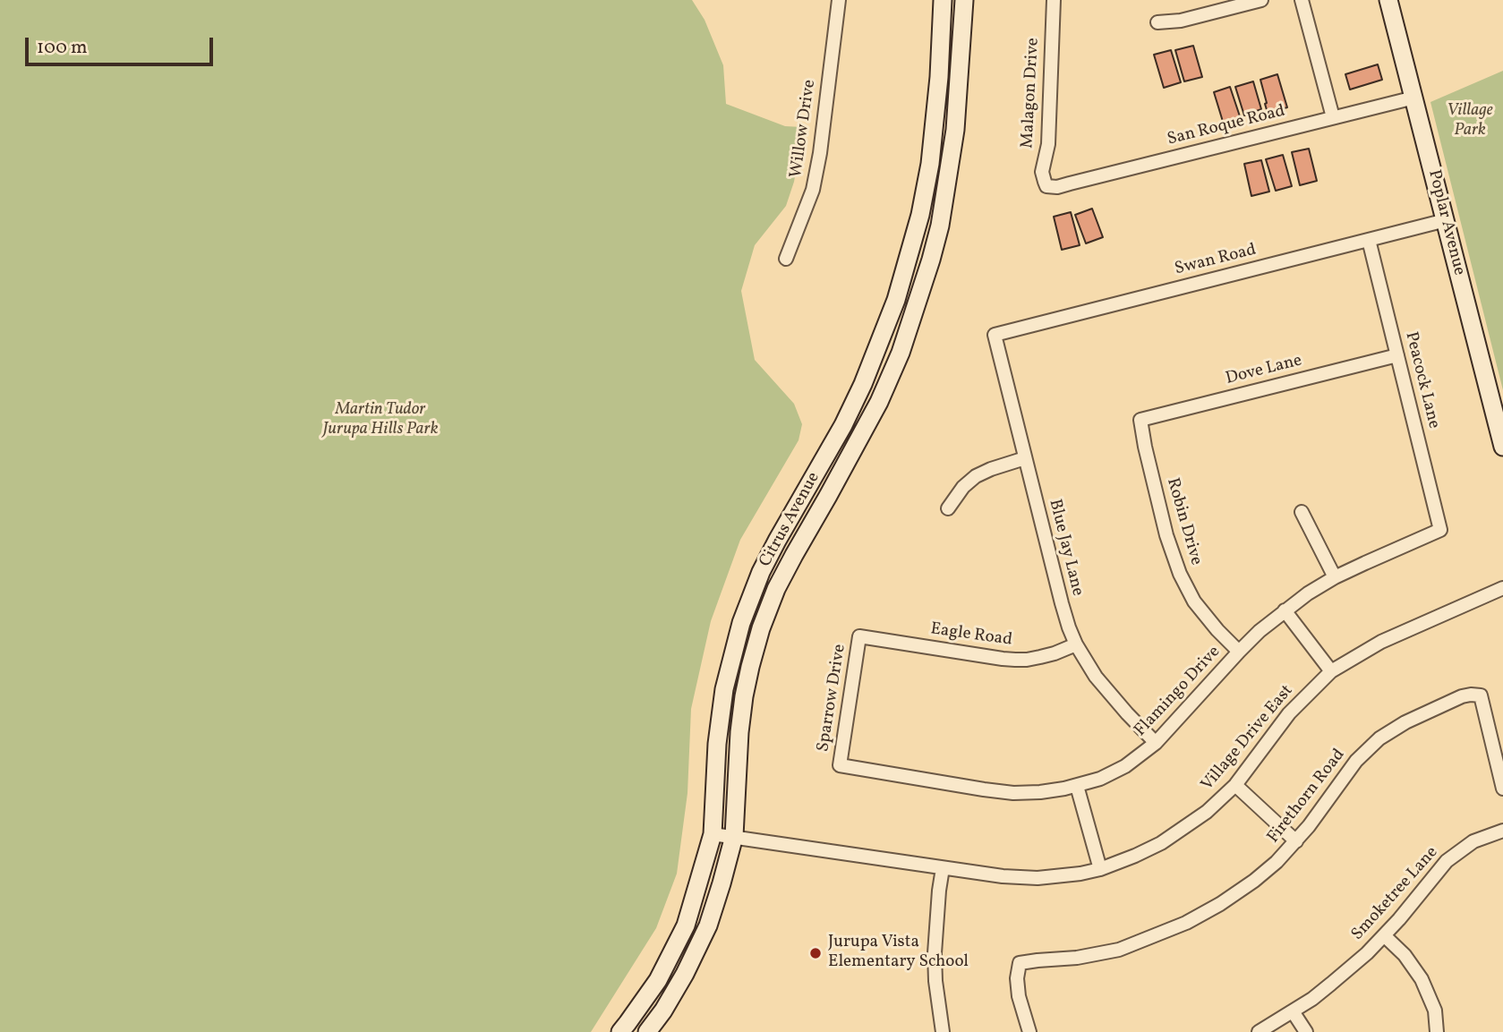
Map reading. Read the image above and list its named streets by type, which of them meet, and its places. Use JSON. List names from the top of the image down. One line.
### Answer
{"streets":{"street":["Malagon Drive","San Roque Road","Willow Drive","Poplar Avenue","Swan Road","Dove Lane","Peacock Lane","Citrus Avenue","Robin Drive","Blue Jay Lane","Eagle Road","Flamingo Drive","Sparrow Drive","Village Drive East","Firethorn Road","Smoketree Lane"]},"crossings":[["Malagon Drive","San Roque Road"],["San Roque Road","Poplar Avenue"],["Poplar Avenue","Swan Road"],["Swan Road","Peacock Lane"],["Swan Road","Blue Jay Lane"],["Dove Lane","Peacock Lane"],["Dove Lane","Robin Drive"],["Peacock Lane","Flamingo Drive"],["Citrus Avenue","Village Drive East"],["Robin Drive","Flamingo Drive"],["Blue Jay Lane","Eagle Road"],["Blue Jay Lane","Flamingo Drive"],["Eagle Road","Sparrow Drive"],["Flamingo Drive","Sparrow Drive"]],"parks":["Village Park","Martin Tudor Jurupa Hills Park"],"places":["Jurupa Vista Elementary School"],"scale_bar":"100 m"}
